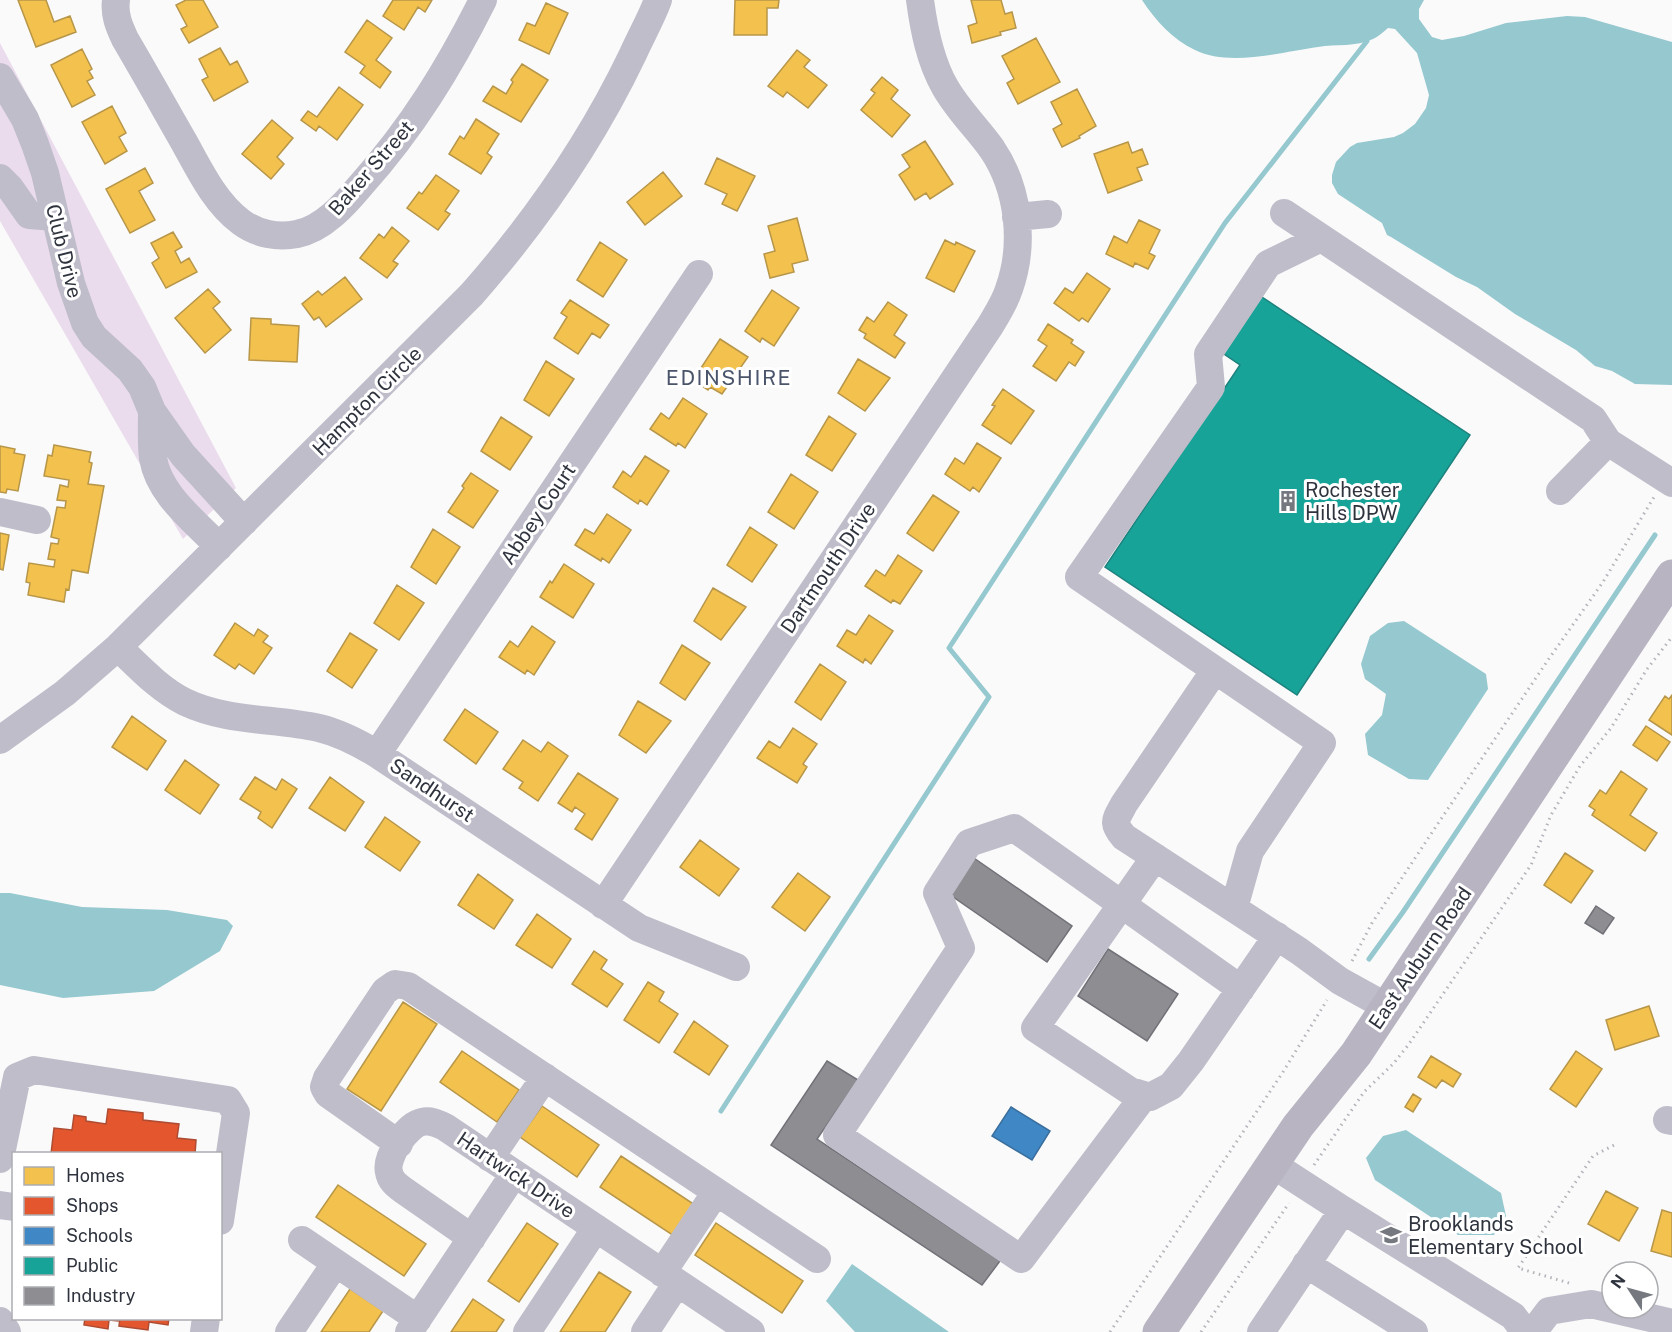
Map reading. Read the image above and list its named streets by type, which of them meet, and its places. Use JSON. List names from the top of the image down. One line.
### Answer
{"streets":{"main road":["East Auburn Road"],"street":["Baker Street","Club Drive","Hampton Circle","Abbey Court","Dartmouth Drive","Sandhurst","Hartwick Drive"]},"crossings":[["Club Drive","Hampton Circle"],["Hampton Circle","Sandhurst"],["Abbey Court","Sandhurst"],["Dartmouth Drive","Sandhurst"]],"districts":["EDINSHIRE"],"places":{"building":["Rochester Hills DPW"],"school or university":["Brooklands Elementary School"]},"legend":["Homes","Shops","Schools","Public","Industry"],"north":"top left"}
